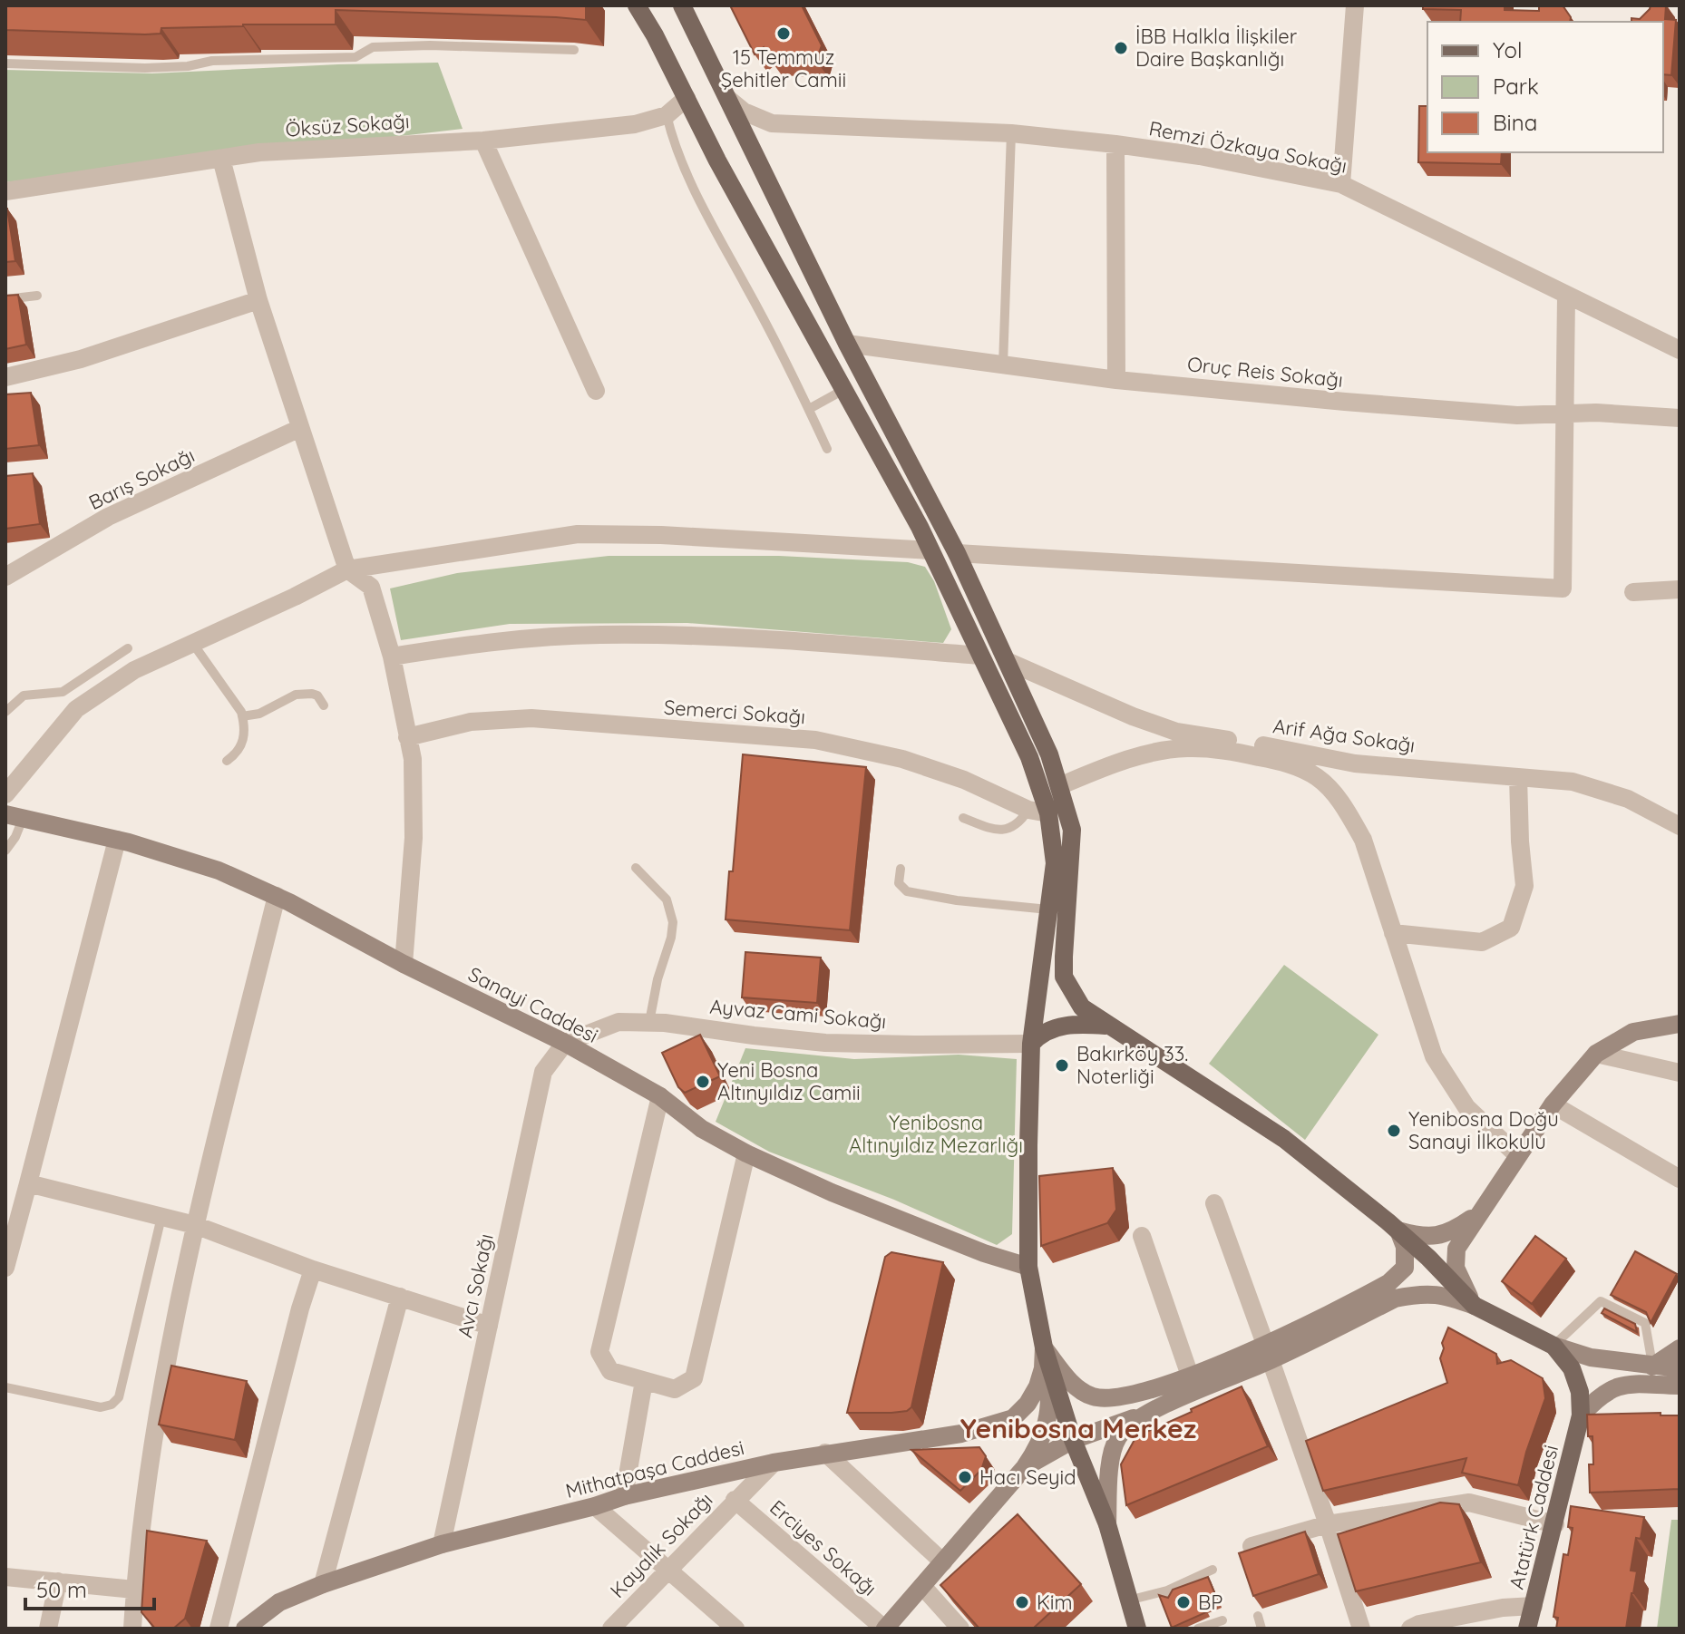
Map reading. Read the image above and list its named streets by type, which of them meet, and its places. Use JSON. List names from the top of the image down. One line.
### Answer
{"streets":{"main road":["Sanayi Caddesi","Mithatpaşa Caddesi","Atatürk Caddesi"],"street":["Öksüz Sokağı","Remzi Özkaya Sokağı","Oruç Reis Sokağı","Barış Sokağı","Semerci Sokağı","Arif Ağa Sokağı","Ayvaz Cami Sokağı","Avcı Sokağı","Kayalık Sokağı","Erciyes Sokağı"]},"crossings":[["Sanayi Caddesi","Ayvaz Cami Sokağı"],["Sanayi Caddesi","Avcı Sokağı"],["Ayvaz Cami Sokağı","Avcı Sokağı"],["Avcı Sokağı","Mithatpaşa Caddesi"],["Mithatpaşa Caddesi","Kayalık Sokağı"],["Kayalık Sokağı","Erciyes Sokağı"]],"districts":["Yenibosna Merkez"],"parks":["Yenibosna Altınyıldız Mezarlığı"],"places":["15 Temmuz Şehitler Camii","İBB Halkla İlişkiler Daire Başkanlığı","Bakırköy 33. Noterliği","Yeni Bosna Altınyıldız Camii","Yenibosna Doğu Sanayi İlkokulu","Hacı Seyid","Kim","BP"],"legend":["Yol","Park","Bina"],"scale_bar":"50 m"}
